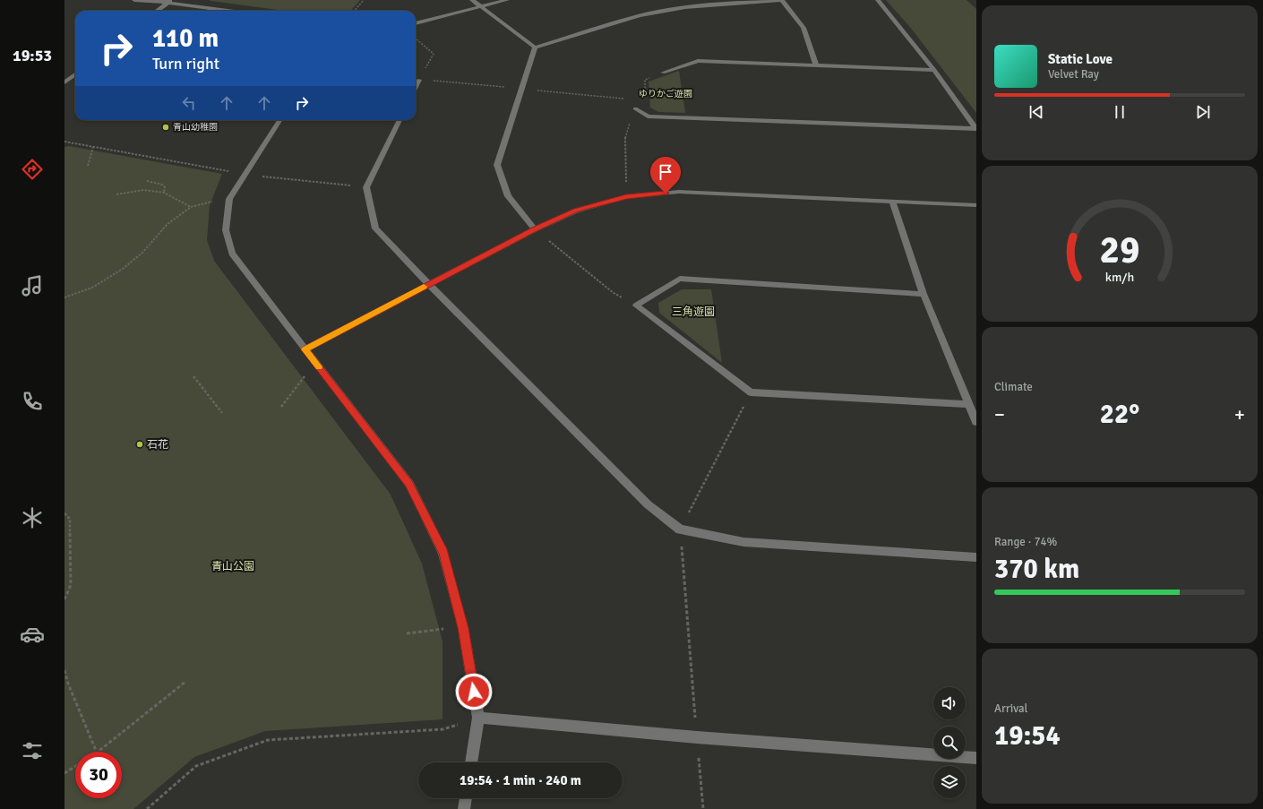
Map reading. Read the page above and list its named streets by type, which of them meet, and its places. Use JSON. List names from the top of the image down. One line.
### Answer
{"parks":["ゆりかご遊園","三角遊園","青山公園"],"places":["青山幼稚園","石花"],"page":{"tabs":"19:53","turn":["110 m","Turn right"],"song":["Static Love","Velvet Ray"],"tile":["Climate",["Range · 74%","370 km"],["Arrival","19:54"]],"heat":["−","22°","+"],"limit":"30","trip":"19:54 · 1 min · 240 m","gauge":["29","km/h"]}}
